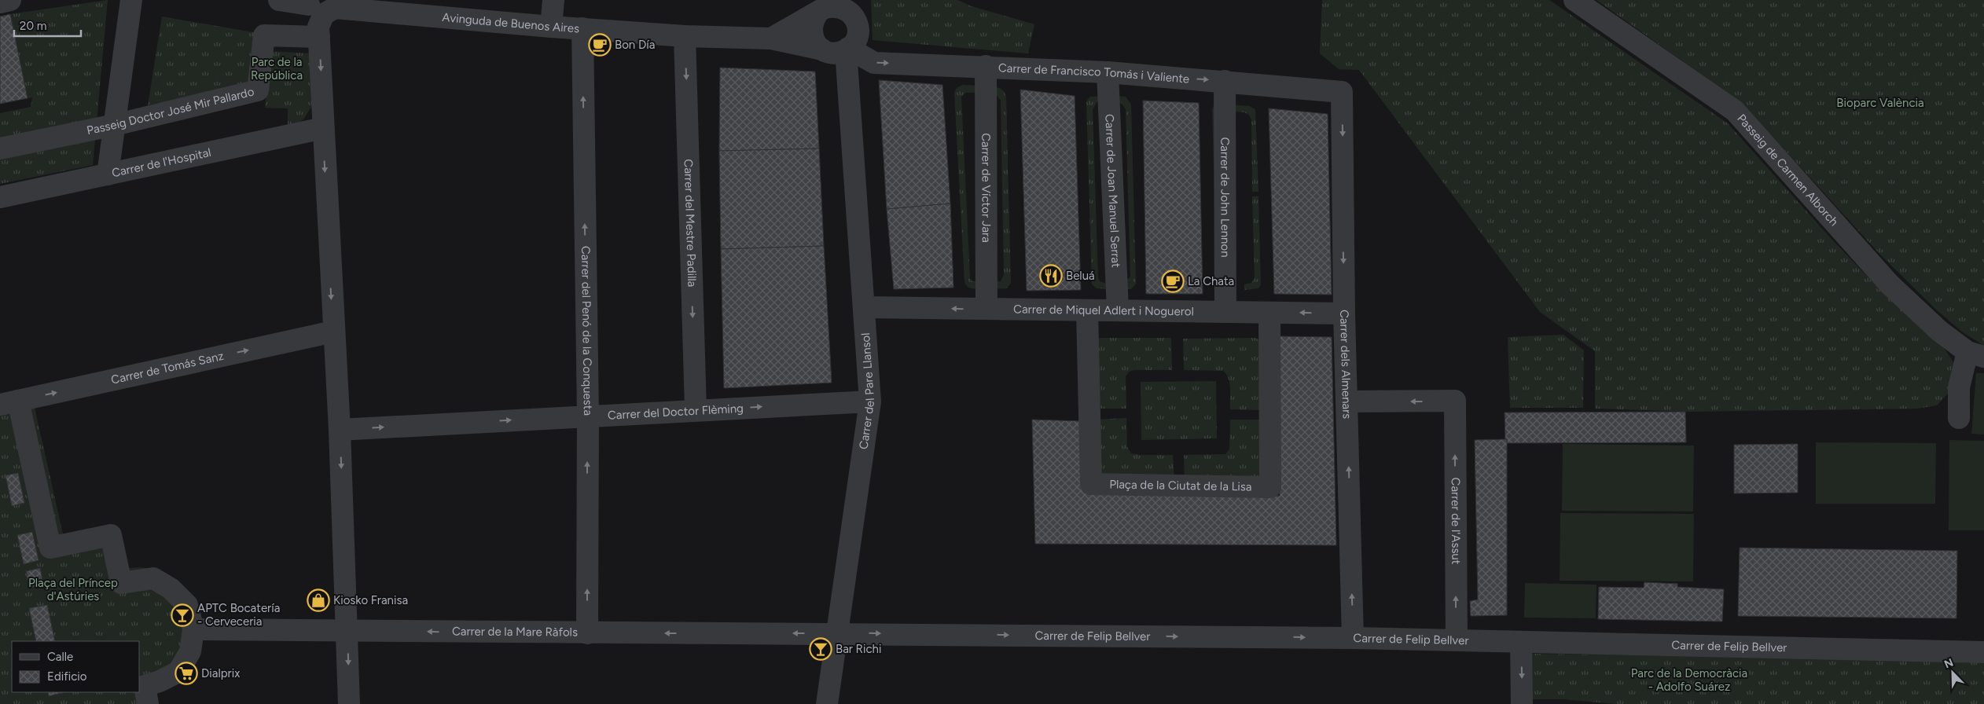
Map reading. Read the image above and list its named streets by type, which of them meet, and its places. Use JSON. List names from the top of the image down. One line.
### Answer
{"streets":{"street":["Avinguda de Buenos Aires","Carrer de Francisco Tomás i Valiente","Passeig Doctor José Mir Pallardo","Carrer de l'Hospital","Passeig de Carmen Alborch","Carrer de Víctor Jara","Carrer de Joan Manuel Serrat","Carrer de John Lennon","Carrer del Mestre Padilla","Carrer de Miquel Adlert i Noguerol","Carrer del Penó de la Conquesta","Carrer dels Almenars","Carrer de Tomás Sanz","Carrer del Pare Llansol","Carrer del Doctor Flèming","Plaça de la Ciutat de la Lisa","Carrer de l'Assut","Carrer de la Mare Ràfols","Carrer de Felip Bellver"]},"crossings":[["Avinguda de Buenos Aires","Carrer de Francisco Tomás i Valiente"],["Avinguda de Buenos Aires","Carrer del Mestre Padilla"],["Avinguda de Buenos Aires","Carrer del Penó de la Conquesta"],["Avinguda de Buenos Aires","Carrer del Pare Llansol"],["Carrer de Francisco Tomás i Valiente","Carrer de Víctor Jara"],["Carrer de Francisco Tomás i Valiente","Carrer de Joan Manuel Serrat"],["Carrer de Francisco Tomás i Valiente","Carrer de John Lennon"],["Carrer de Francisco Tomás i Valiente","Carrer dels Almenars"],["Carrer de Francisco Tomás i Valiente","Carrer del Pare Llansol"],["Carrer de Víctor Jara","Carrer de Miquel Adlert i Noguerol"],["Carrer de Joan Manuel Serrat","Carrer de Miquel Adlert i Noguerol"],["Carrer de John Lennon","Carrer de Miquel Adlert i Noguerol"],["Carrer del Mestre Padilla","Carrer del Doctor Flèming"],["Carrer de Miquel Adlert i Noguerol","Carrer dels Almenars"],["Carrer de Miquel Adlert i Noguerol","Carrer del Pare Llansol"],["Carrer de Miquel Adlert i Noguerol","Plaça de la Ciutat de la Lisa"],["Carrer del Penó de la Conquesta","Carrer del Doctor Flèming"],["Carrer del Penó de la Conquesta","Carrer de la Mare Ràfols"],["Carrer dels Almenars","Carrer de l'Assut"],["Carrer dels Almenars","Carrer de Felip Bellver"],["Carrer del Pare Llansol","Carrer del Doctor Flèming"],["Carrer del Pare Llansol","Carrer de la Mare Ràfols"],["Carrer del Pare Llansol","Carrer de Felip Bellver"],["Carrer de l'Assut","Carrer de Felip Bellver"],["Carrer de la Mare Ràfols","Carrer de Felip Bellver"]],"one_way":["Carrer de Francisco Tomás i Valiente","Carrer del Mestre Padilla","Carrer de Miquel Adlert i Noguerol","Carrer del Penó de la Conquesta","Carrer de Tomás Sanz","Carrer del Doctor Flèming","Carrer de la Mare Ràfols","Carrer de Felip Bellver"],"parks":["Parc de la República","Bioparc València","Plaça del Príncep d'Astúries","Parc de la Democràcia - Adolfo Suárez"],"places":{"cafe":["Bon Día","La Chata"],"restaurant":["Beluá"],"shop":["Kiosko Franisa"],"bar":["APTC Bocatería - Cerveceria","Bar Richi"],"supermarket":["Dialprix"]},"legend":["Calle","Edificio"],"scale_bar":"20 m","north":"top left"}
